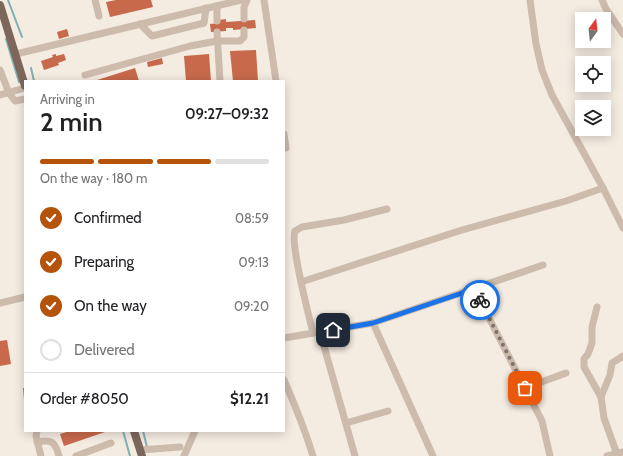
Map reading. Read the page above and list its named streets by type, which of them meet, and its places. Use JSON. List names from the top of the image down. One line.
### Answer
{"north":"top","page":{"heading":["2 min","Arriving in","09:27–09:32"],"panel":["Order #8050","$12.21"],"bar":"On the way · 180 m","list":[["Confirmed","08:59"],["Preparing","09:13"],["On the way","09:20"],"Delivered"]}}
